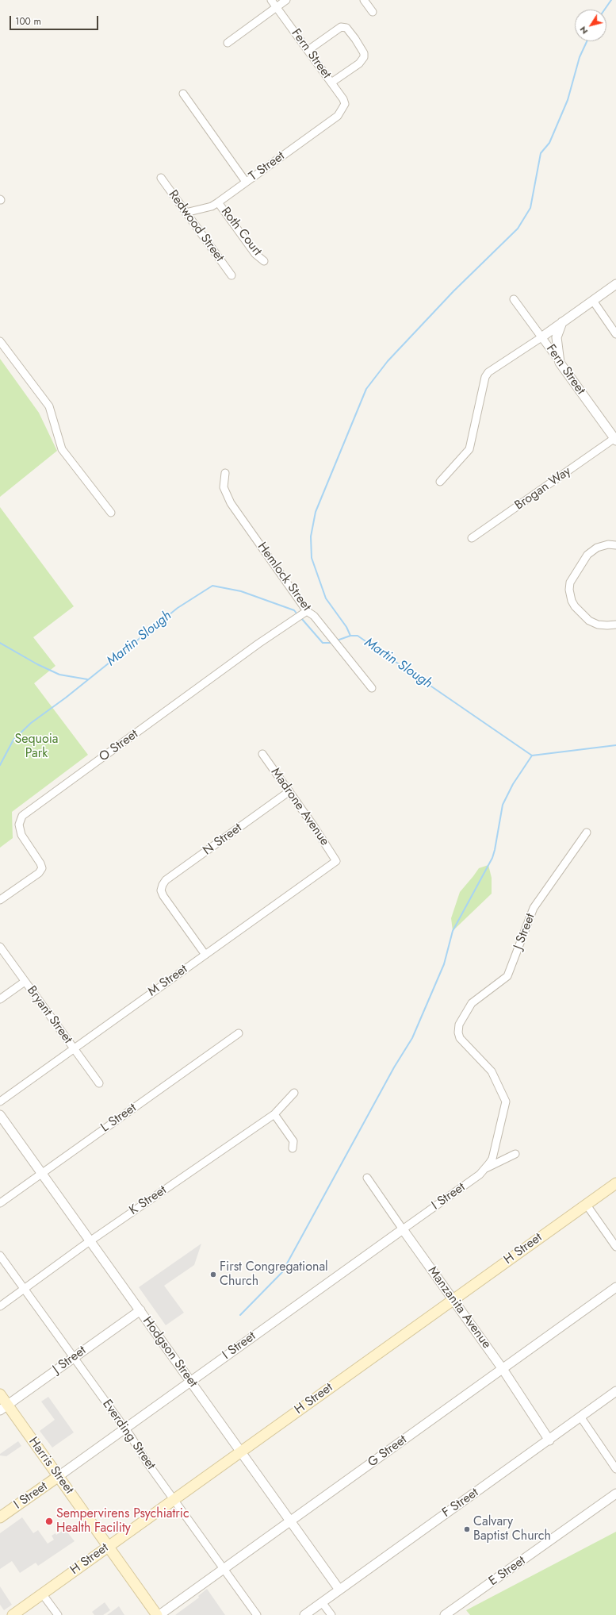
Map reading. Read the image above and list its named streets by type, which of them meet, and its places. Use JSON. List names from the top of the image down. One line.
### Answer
{"streets":{"main road":["I Street","H Street","Harris Street"],"street":["Fern Street","T Street","Redwood Street","Roth Court","Brogan Way","Hemlock Street","O Street","Madrone Avenue","N Street","J Street","M Street","Bryant Street","L Street","K Street","Manzanita Avenue","Hodgson Street","Everding Street","G Street","F Street","E Street"]},"crossings":[["Fern Street","T Street"],["Fern Street","Brogan Way"],["T Street","Redwood Street"],["T Street","Roth Court"],["Hemlock Street","O Street"],["Madrone Avenue","N Street"],["Madrone Avenue","M Street"],["N Street","M Street"],["J Street","I Street"],["J Street","Hodgson Street"],["J Street","Everding Street"],["J Street","Harris Street"],["M Street","Bryant Street"],["L Street","Hodgson Street"],["I Street","Manzanita Avenue"],["I Street","Hodgson Street"],["I Street","Everding Street"],["I Street","Harris Street"],["K Street","Hodgson Street"],["K Street","Everding Street"],["H Street","Manzanita Avenue"],["H Street","Hodgson Street"],["H Street","Everding Street"],["H Street","Harris Street"],["Manzanita Avenue","G Street"],["Manzanita Avenue","F Street"],["Hodgson Street","G Street"],["Hodgson Street","F Street"],["Everding Street","G Street"],["G Street","Harris Street"]],"water":["Martin Slough"],"parks":["Sequoia Park"],"places":["First Congregational Church","Sempervirens Psychiatric Health Facility","Calvary Baptist Church"],"scale_bar":"100 m","north":"bottom left"}
